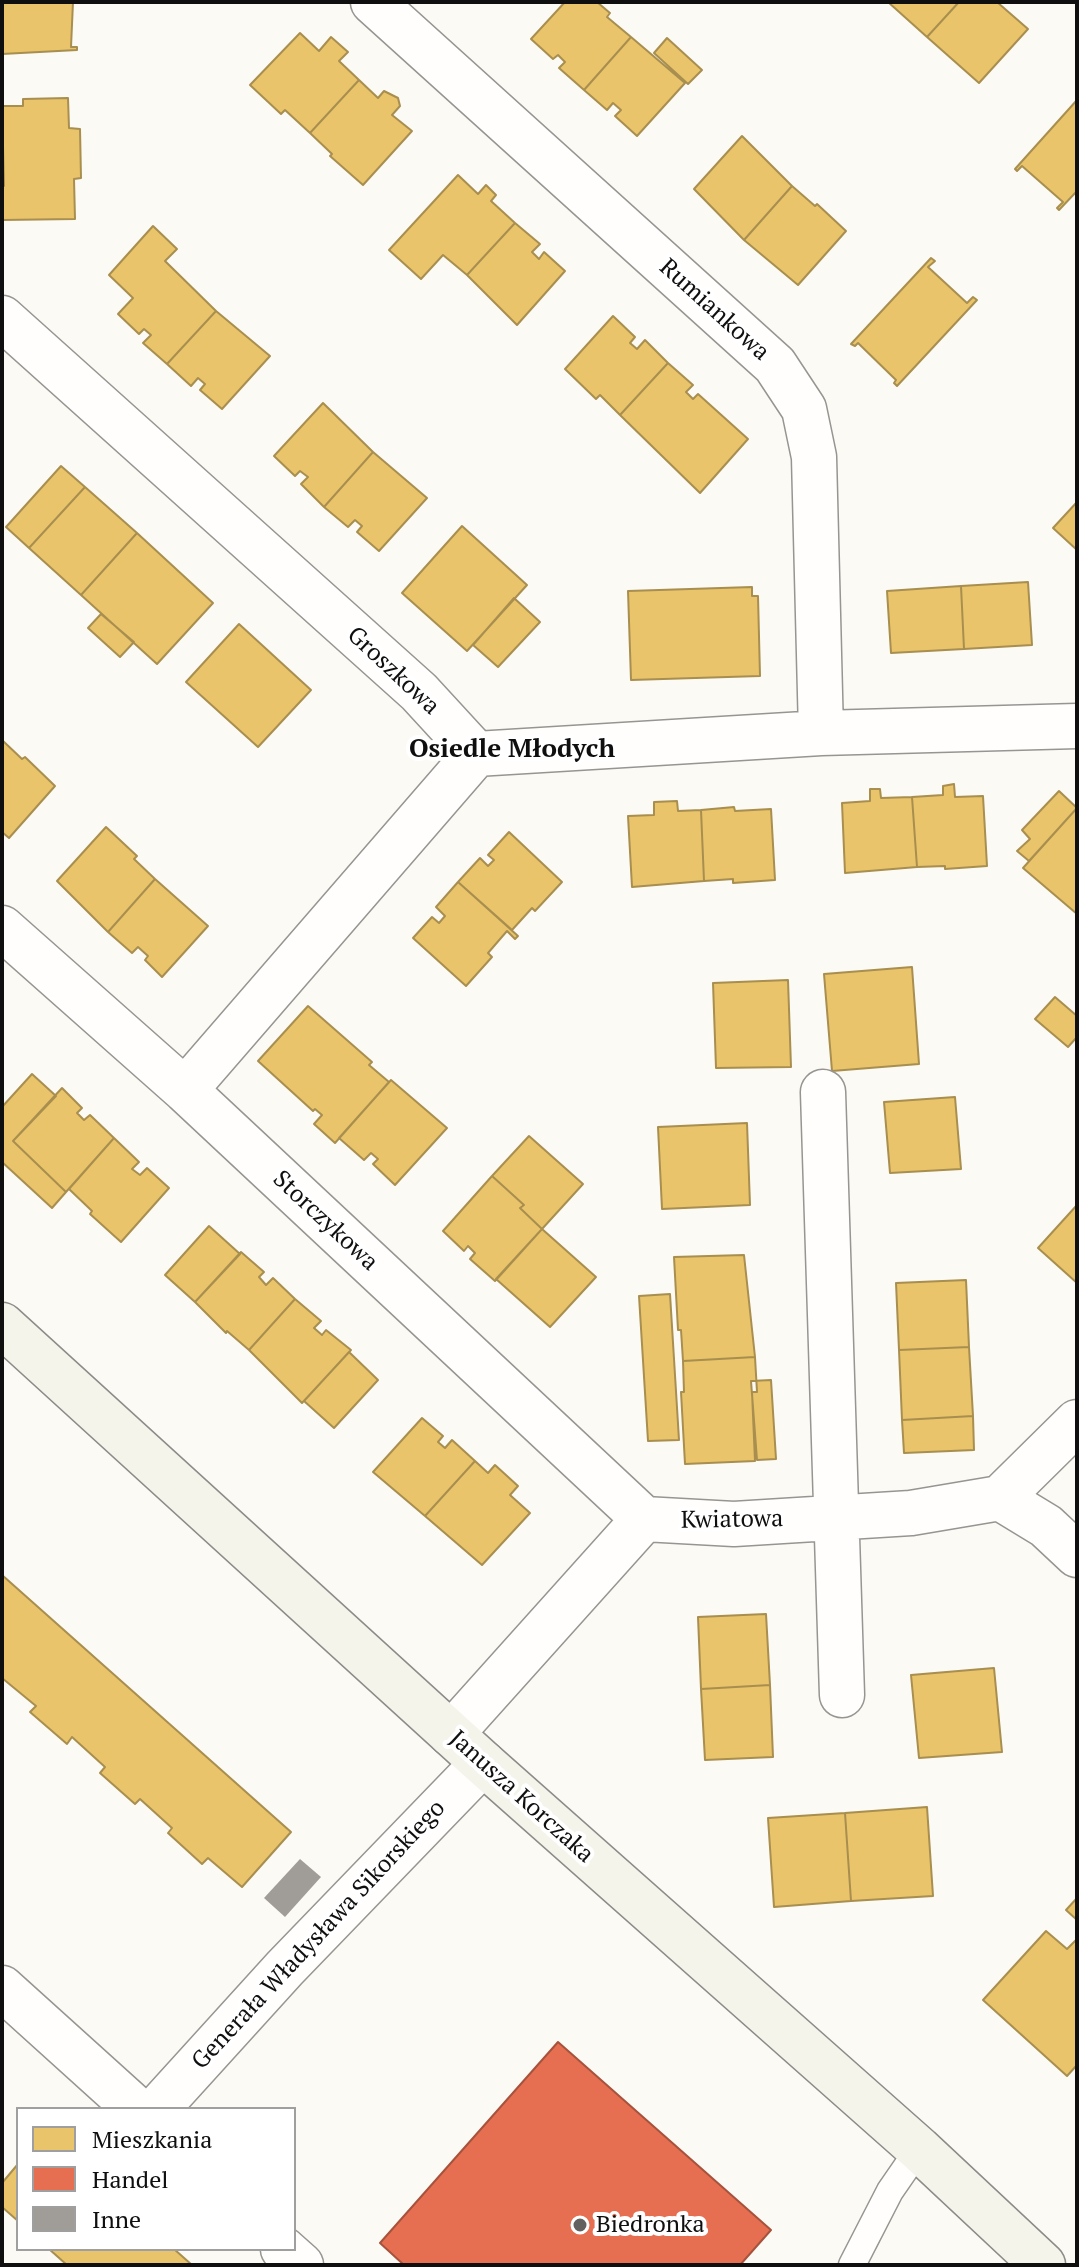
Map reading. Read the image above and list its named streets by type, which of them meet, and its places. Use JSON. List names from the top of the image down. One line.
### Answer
{"streets":{"street":["Rumiankowa","Groszkowa","Storczykowa","Kwiatowa","Janusza Korczaka","Generała Władysława Sikorskiego"]},"crossings":[["Storczykowa","Kwiatowa"],["Janusza Korczaka","Generała Władysława Sikorskiego"]],"districts":["Osiedle Młodych"],"places":["Biedronka"],"legend":["Mieszkania","Handel","Inne"]}
